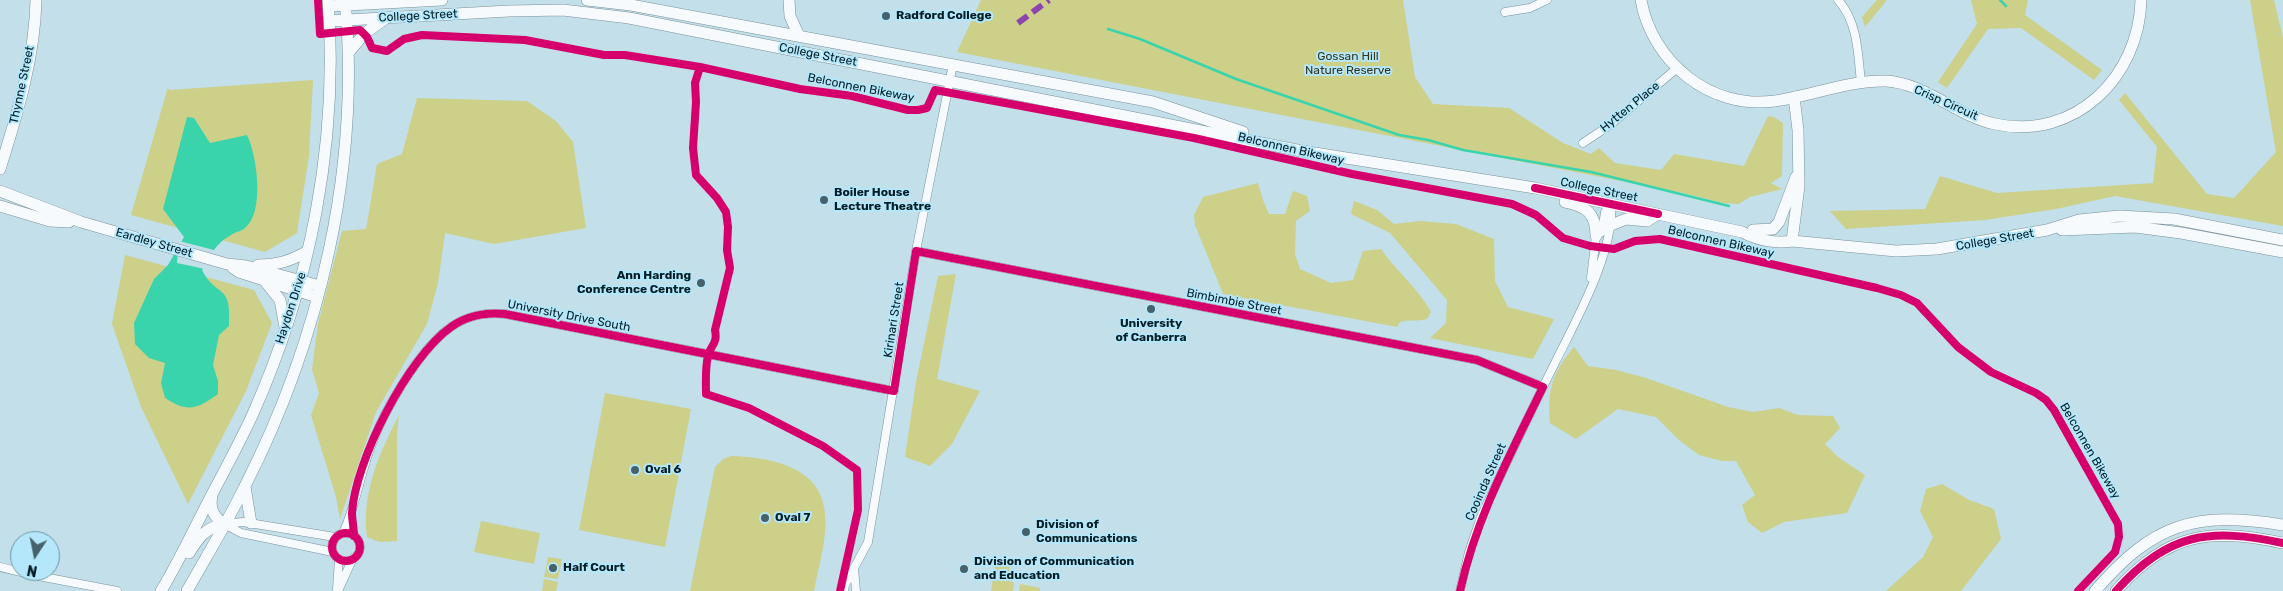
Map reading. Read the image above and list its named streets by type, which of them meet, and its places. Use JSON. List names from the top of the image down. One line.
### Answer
{"streets":{"street":["College Street","Thynne Street","Crisp Circuit","Hytten Place","Eardley Street","Bimbimbie Street","Haydon Drive","University Drive South","Kirinari Street","Cooinda Street"],"cycle path":["Belconnen Bikeway"]},"crossings":[["College Street","Haydon Drive"],["College Street","Kirinari Street"],["College Street","Cooinda Street"],["Crisp Circuit","Hytten Place"],["Eardley Street","Haydon Drive"],["Bimbimbie Street","Kirinari Street"],["Bimbimbie Street","Cooinda Street"],["University Drive South","Kirinari Street"]],"parks":["Gossan Hill Nature Reserve"],"places":["Radford College","Boiler House Lecture Theatre","Ann Harding Conference Centre","University of Canberra","Oval 6","Oval 7","Division of Communications","Half Court","Division of Communication and Education"],"north":"bottom"}
